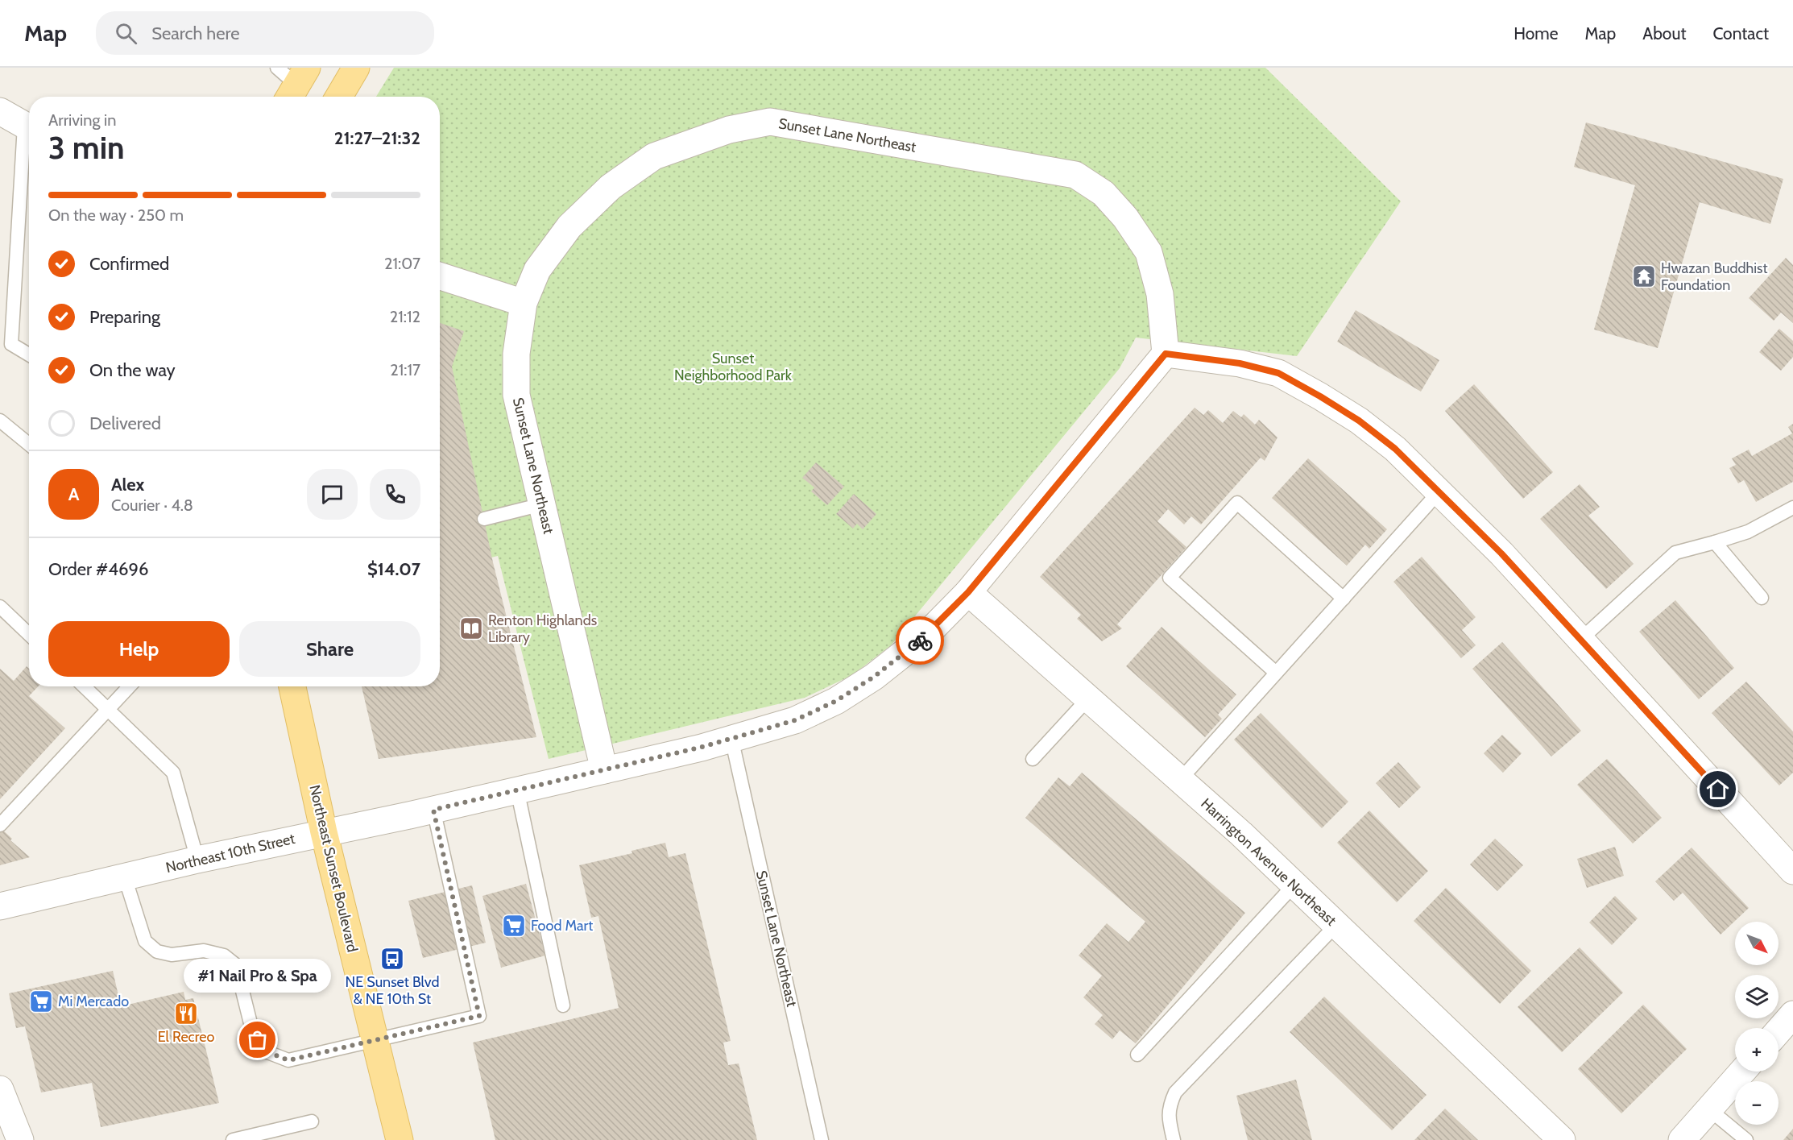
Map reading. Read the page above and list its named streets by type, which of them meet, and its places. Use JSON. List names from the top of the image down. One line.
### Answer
{"streets":{"main road":["Northeast Sunset Boulevard"],"street":["Sunset Lane Northeast","Northeast 10th Street","Harrington Avenue Northeast"]},"crossings":[["Sunset Lane Northeast","Northeast 10th Street"],["Northeast 10th Street","Harrington Avenue Northeast"],["Northeast 10th Street","Northeast Sunset Boulevard"]],"parks":["Sunset Neighborhood Park"],"places":{"temple":["Hwazan Buddhist Foundation"],"library":["Renton Highlands Library"],"supermarket":["Food Mart","Mi Mercado"],"bus stop":["NE Sunset Blvd & NE 10th St"],"restaurant":["El Recreo"],"other":["#1 Nail Pro & Spa"]},"north":"bottom right","page":{"header":"Map","search":"Search here","nav":["Home","Map","About","Contact"],"heading":["3 min","Arriving in","21:27–21:32"],"panel":["Alex","Courier · 4.8","Order #4696","$14.07"],"bar":"On the way · 250 m","list":[["Confirmed","21:07"],["Preparing","21:12"],["On the way","21:17"],"Delivered"],"round":"A","buttons":["Help","Share"],"map_buttons":["+","−"],"bubble":"#1 Nail Pro & Spa"}}
